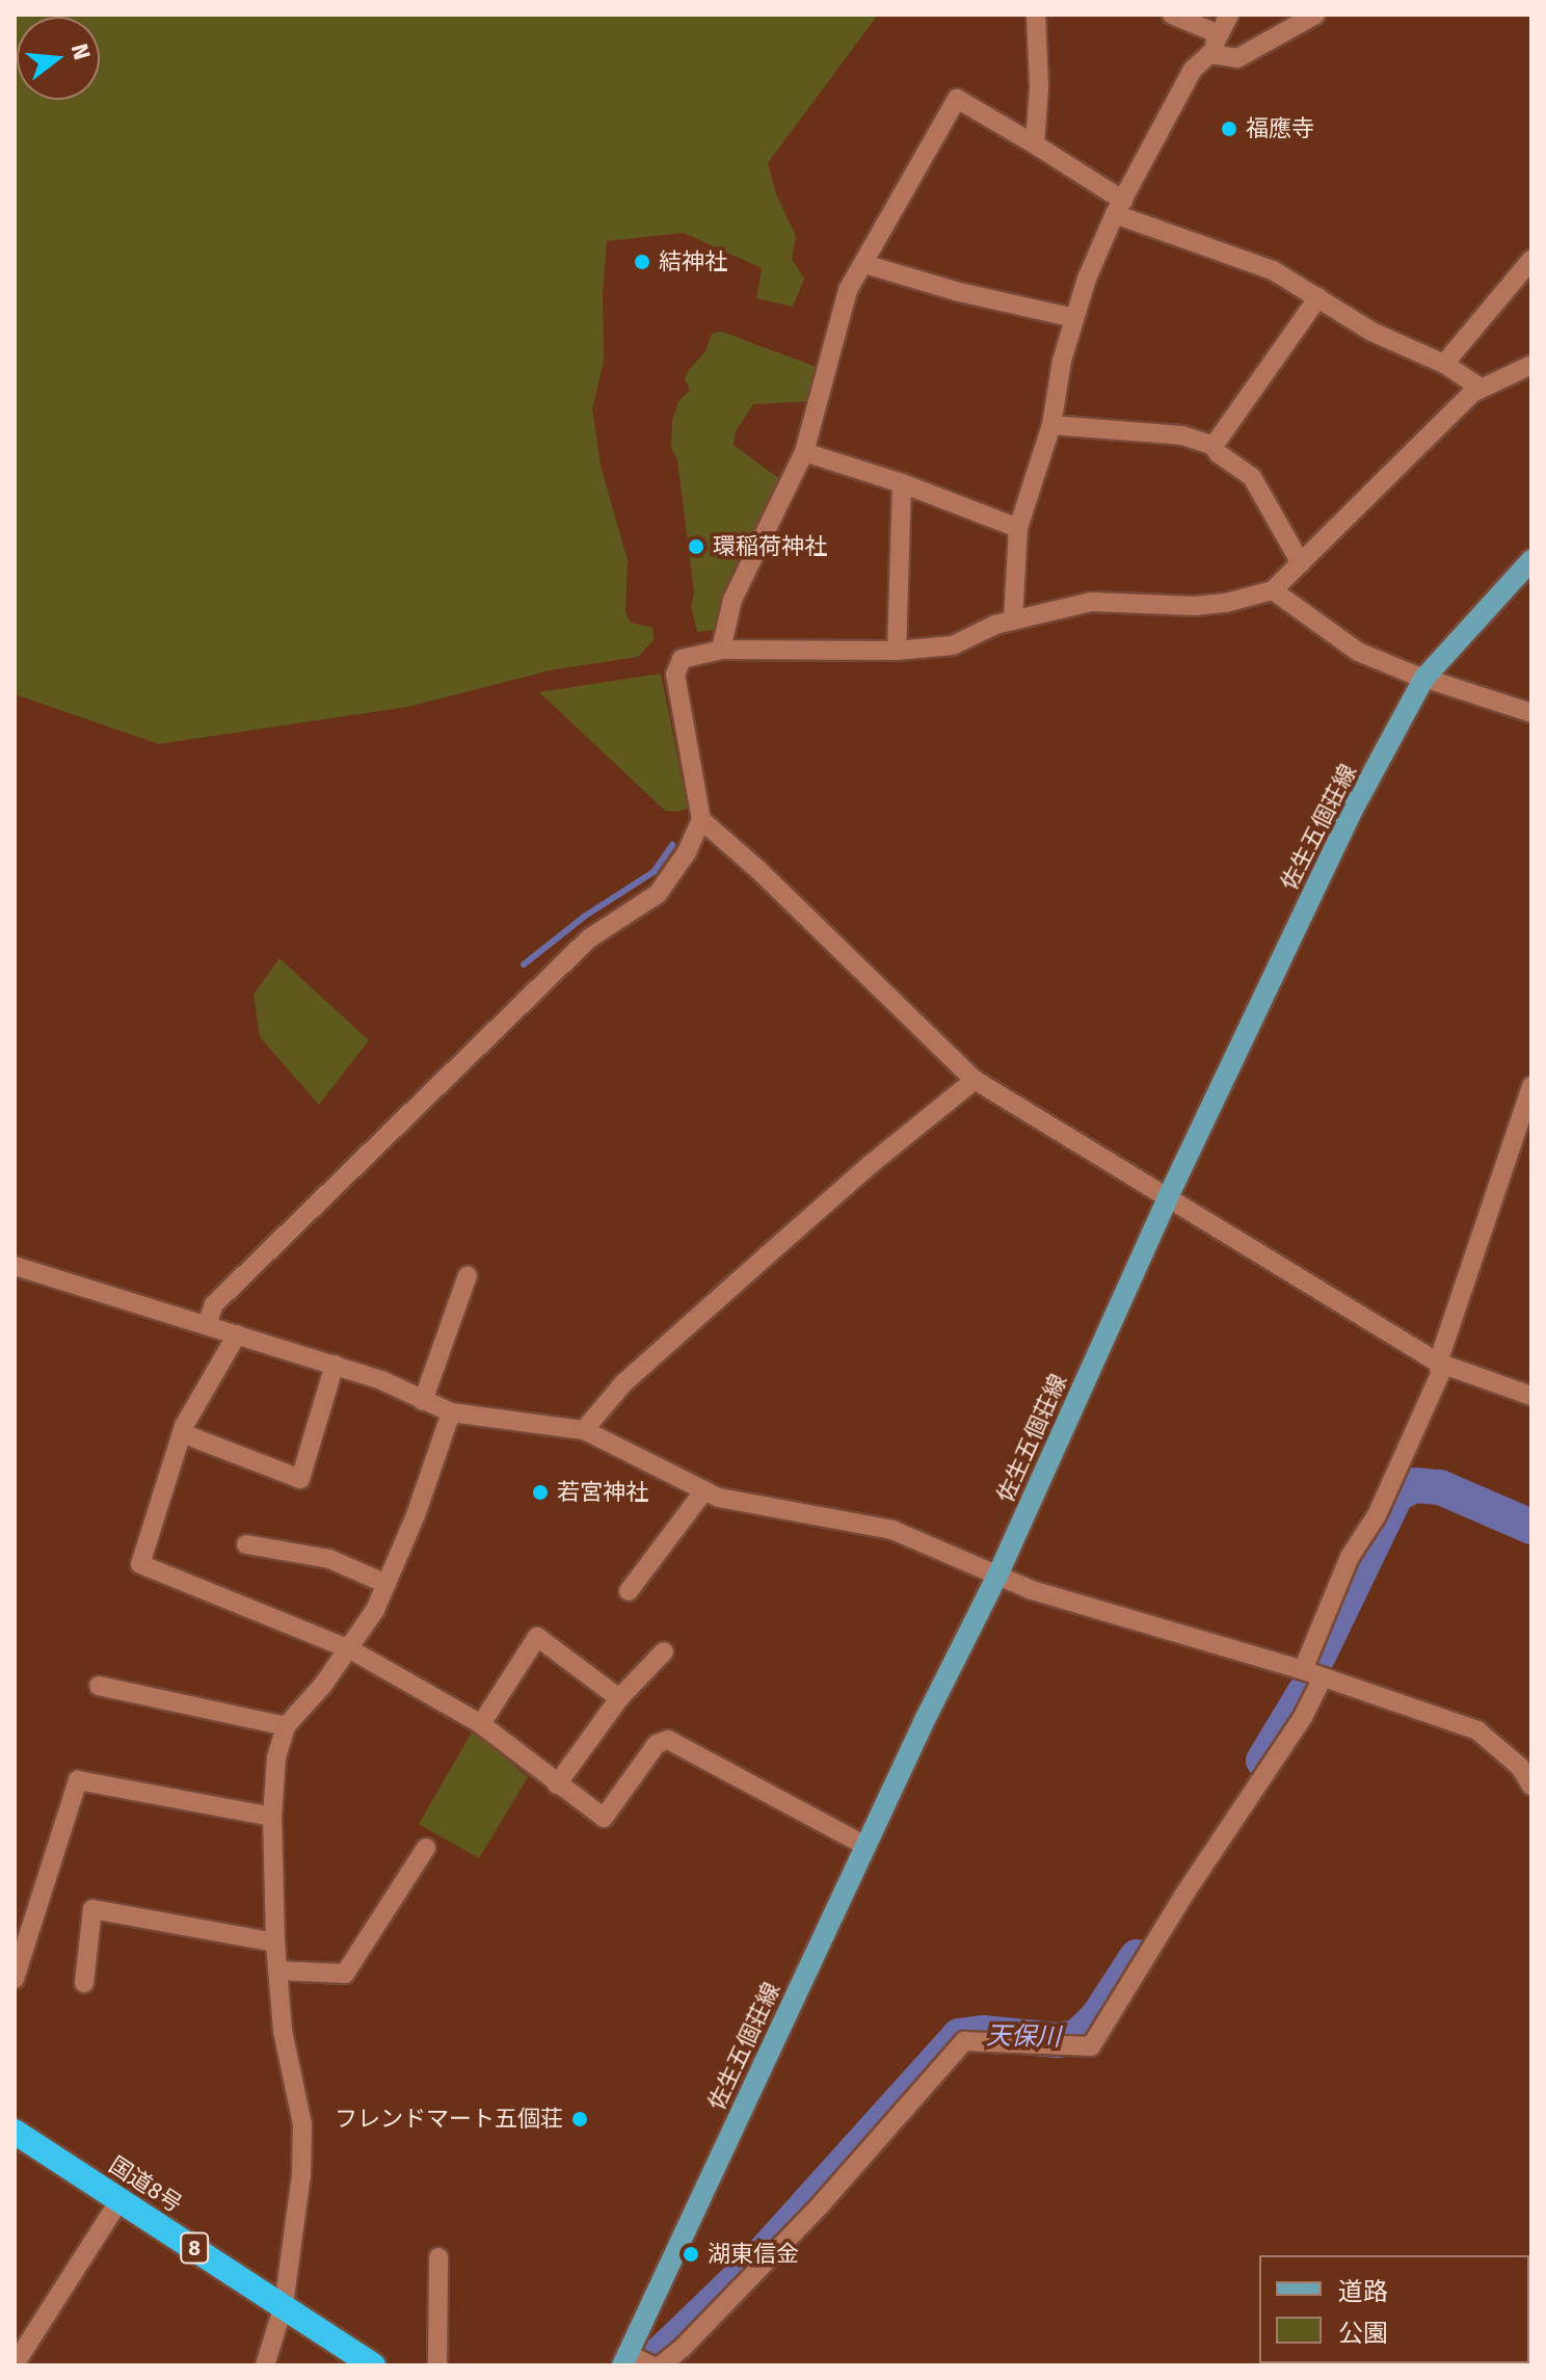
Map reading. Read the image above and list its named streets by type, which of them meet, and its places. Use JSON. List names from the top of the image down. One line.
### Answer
{"streets":{"highway":["国道8号","8"],"main road":["佐生五個荘線"]},"water":["天保川"],"places":["福應寺","結神社","環稲荷神社","若宮神社","フレンドマート五個荘","湖東信金"],"legend":["道路","公園"],"north":"right"}
